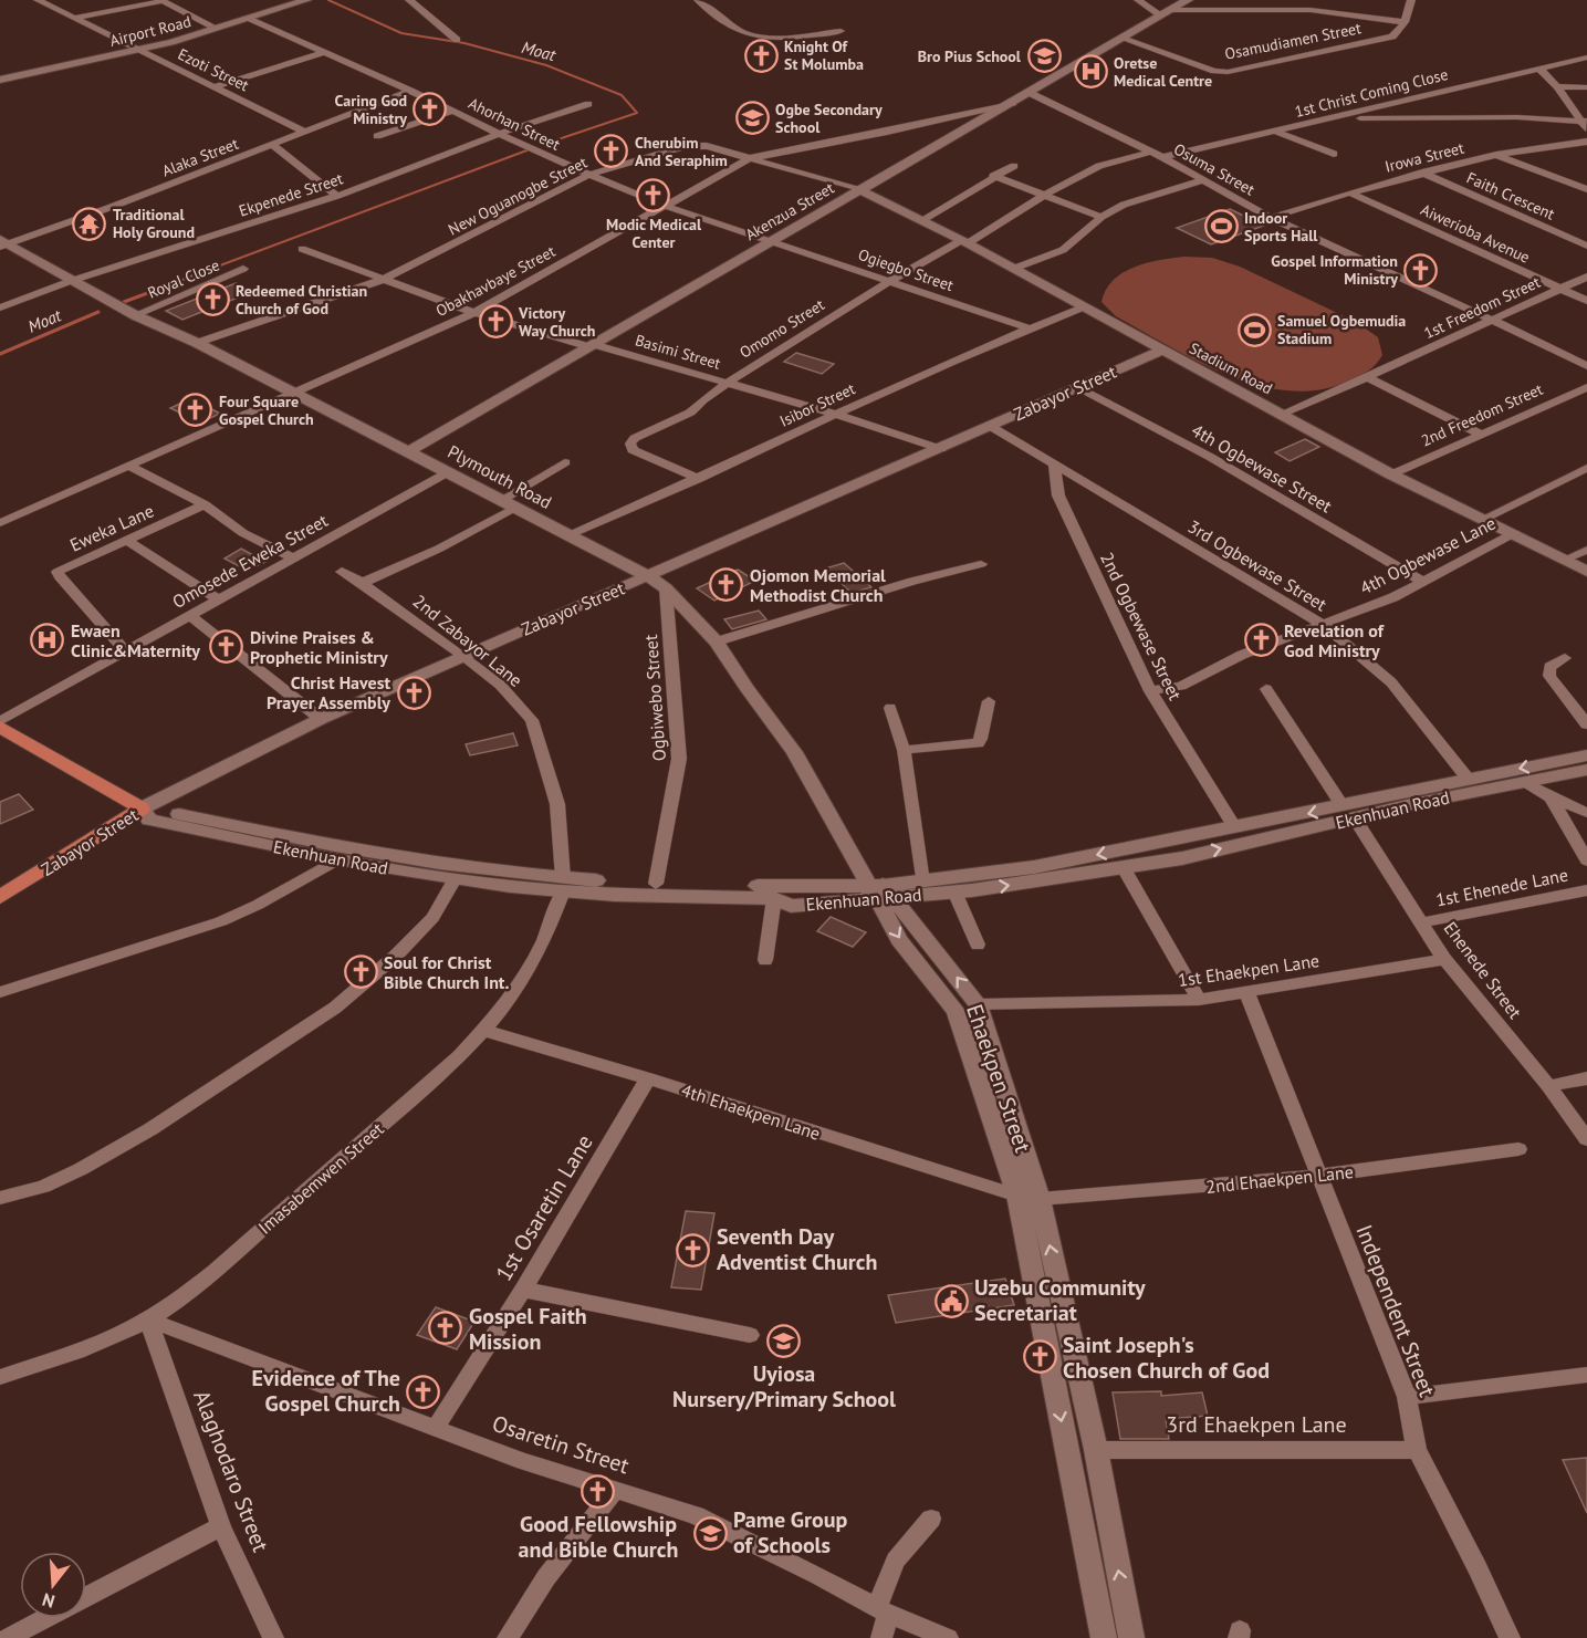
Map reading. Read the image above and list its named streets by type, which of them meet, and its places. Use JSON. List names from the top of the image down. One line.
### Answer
{"streets":{"main road":["Zabayor Street","Ekenhuan Road"],"street":["Airport Road","Osamudiamen Street","Ezoti Street","1st Christ Coming Close","Ahorhan Street","Alaka Street","Irowa Street","Osuma Street","Ekpenede Street","New Oguanogbe Street","Faith Crescent","Akenzua Street","Aiwerioba Avenue","Ogiegbo Street","Royal Close","Obakhavbaye Street","1st Freedom Street","Omomo Street","Basimi Street","Stadium Road","Isibor Street","2nd Freedom Street","4th Ogbewase Street","Plymouth Road","Eweka Lane","4th Ogbewase Lane","Omosede Eweka Street","3rd Ogbewase Street","2nd Ogbewase Street","2nd Zabayor Lane","Ogbiwebo Street","1st Ehenede Lane","1st Ehaekpen Lane","Ehenede Street","Ehaekpen Street","4th Ehaekpen Lane","Imasabemwen Street","2nd Ehaekpen Lane","1st Osaretin Lane","Independent Street","3rd Ehaekpen Lane","Osaretin Street","Alaghodaro Street"]},"crossings":[["Airport Road","Ezoti Street"],["Airport Road","Ahorhan Street"],["Osamudiamen Street","Akenzua Street"],["Ezoti Street","Alaka Street"],["1st Christ Coming Close","Osuma Street"],["Ahorhan Street","Alaka Street"],["Ahorhan Street","Ekpenede Street"],["Ahorhan Street","New Oguanogbe Street"],["Ahorhan Street","Akenzua Street"],["Ahorhan Street","Ogiegbo Street"],["Ahorhan Street","Obakhavbaye Street"],["Alaka Street","Plymouth Road"],["Irowa Street","Osuma Street"],["Irowa Street","Faith Crescent"],["Irowa Street","Aiwerioba Avenue"],["Osuma Street","Akenzua Street"],["Osuma Street","1st Freedom Street"],["Osuma Street","Omomo Street"],["Ekpenede Street","Plymouth Road"],["New Oguanogbe Street","Akenzua Street"],["New Oguanogbe Street","Obakhavbaye Street"],["New Oguanogbe Street","Basimi Street"],["New Oguanogbe Street","Stadium Road"],["New Oguanogbe Street","Plymouth Road"],["Akenzua Street","Ogiegbo Street"],["Akenzua Street","Obakhavbaye Street"],["Akenzua Street","Basimi Street"],["Akenzua Street","Stadium Road"],["Akenzua Street","Plymouth Road"],["Aiwerioba Avenue","1st Freedom Street"],["Ogiegbo Street","Omomo Street"],["Ogiegbo Street","Isibor Street"],["Royal Close","Plymouth Road"],["Obakhavbaye Street","Basimi Street"],["Obakhavbaye Street","Plymouth Road"],["1st Freedom Street","Stadium Road"],["Omomo Street","Basimi Street"],["Omomo Street","Stadium Road"],["Omomo Street","Isibor Street"],["Basimi Street","Zabayor Street"],["Basimi Street","Isibor Street"],["Stadium Road","Zabayor Street"],["Stadium Road","Isibor Street"],["Stadium Road","2nd Freedom Street"],["Stadium Road","4th Ogbewase Lane"],["Zabayor Street","4th Ogbewase Street"],["Zabayor Street","Plymouth Road"],["Zabayor Street","3rd Ogbewase Street"],["Zabayor Street","2nd Zabayor Lane"],["Zabayor Street","Ekenhuan Road"],["Isibor Street","Plymouth Road"],["4th Ogbewase Street","4th Ogbewase Lane"],["Plymouth Road","Omosede Eweka Street"],["Plymouth Road","Ogbiwebo Street"],["Plymouth Road","Ekenhuan Road"],["Plymouth Road","Ehaekpen Street"],["Eweka Lane","Omosede Eweka Street"],["4th Ogbewase Lane","3rd Ogbewase Street"],["4th Ogbewase Lane","2nd Ogbewase Street"],["Omosede Eweka Street","Ekenhuan Road"],["3rd Ogbewase Street","2nd Ogbewase Street"],["3rd Ogbewase Street","Ekenhuan Road"],["2nd Ogbewase Street","Ekenhuan Road"],["2nd Zabayor Lane","Ekenhuan Road"],["2nd Zabayor Lane","Imasabemwen Street"],["Ogbiwebo Street","Ekenhuan Road"],["Ekenhuan Road","Ehenede Street"],["Ekenhuan Road","Ehaekpen Street"],["Ekenhuan Road","Imasabemwen Street"],["1st Ehenede Lane","Ehenede Street"],["1st Ehaekpen Lane","Ehenede Street"],["1st Ehaekpen Lane","Ehaekpen Street"],["1st Ehaekpen Lane","Independent Street"],["Ehaekpen Street","4th Ehaekpen Lane"],["Ehaekpen Street","2nd Ehaekpen Lane"],["Ehaekpen Street","3rd Ehaekpen Lane"],["4th Ehaekpen Lane","Imasabemwen Street"],["4th Ehaekpen Lane","2nd Ehaekpen Lane"],["4th Ehaekpen Lane","1st Osaretin Lane"],["Imasabemwen Street","Osaretin Street"],["Imasabemwen Street","Alaghodaro Street"],["2nd Ehaekpen Lane","Independent Street"],["1st Osaretin Lane","Osaretin Street"],["Independent Street","3rd Ehaekpen Lane"],["Osaretin Street","Alaghodaro Street"]],"water":["Moat"],"places":{"church":["Knight Of St Molumba","Caring God Ministry","Cherubim And Seraphim","Modic Medical Center","Gospel Information Ministry","Redeemed Christian Church of God","Victory Way Church","Four Square Gospel Church","Ojomon Memorial Methodist Church","Revelation of God Ministry","Divine Praises & Prophetic Ministry","Christ Havest Prayer Assembly","Soul for Christ Bible Church Int.","Seventh Day Adventist Church","Gospel Faith Mission","Saint Joseph's Chosen Church of God","Evidence of The Gospel Church","Good Fellowship and Bible Church"],"school or university":["Bro Pius School","Ogbe Secondary School","Uyiosa Nursery/Primary School","Pame Group of Schools"],"hospital":["Oretse Medical Centre","Ewaen Clinic&Maternity"],"temple":["Traditional Holy Ground"],"sports":["Indoor Sports Hall","Samuel Ogbemudia Stadium"],"public building":["Uzebu Community Secretariat"]},"north":"bottom"}
